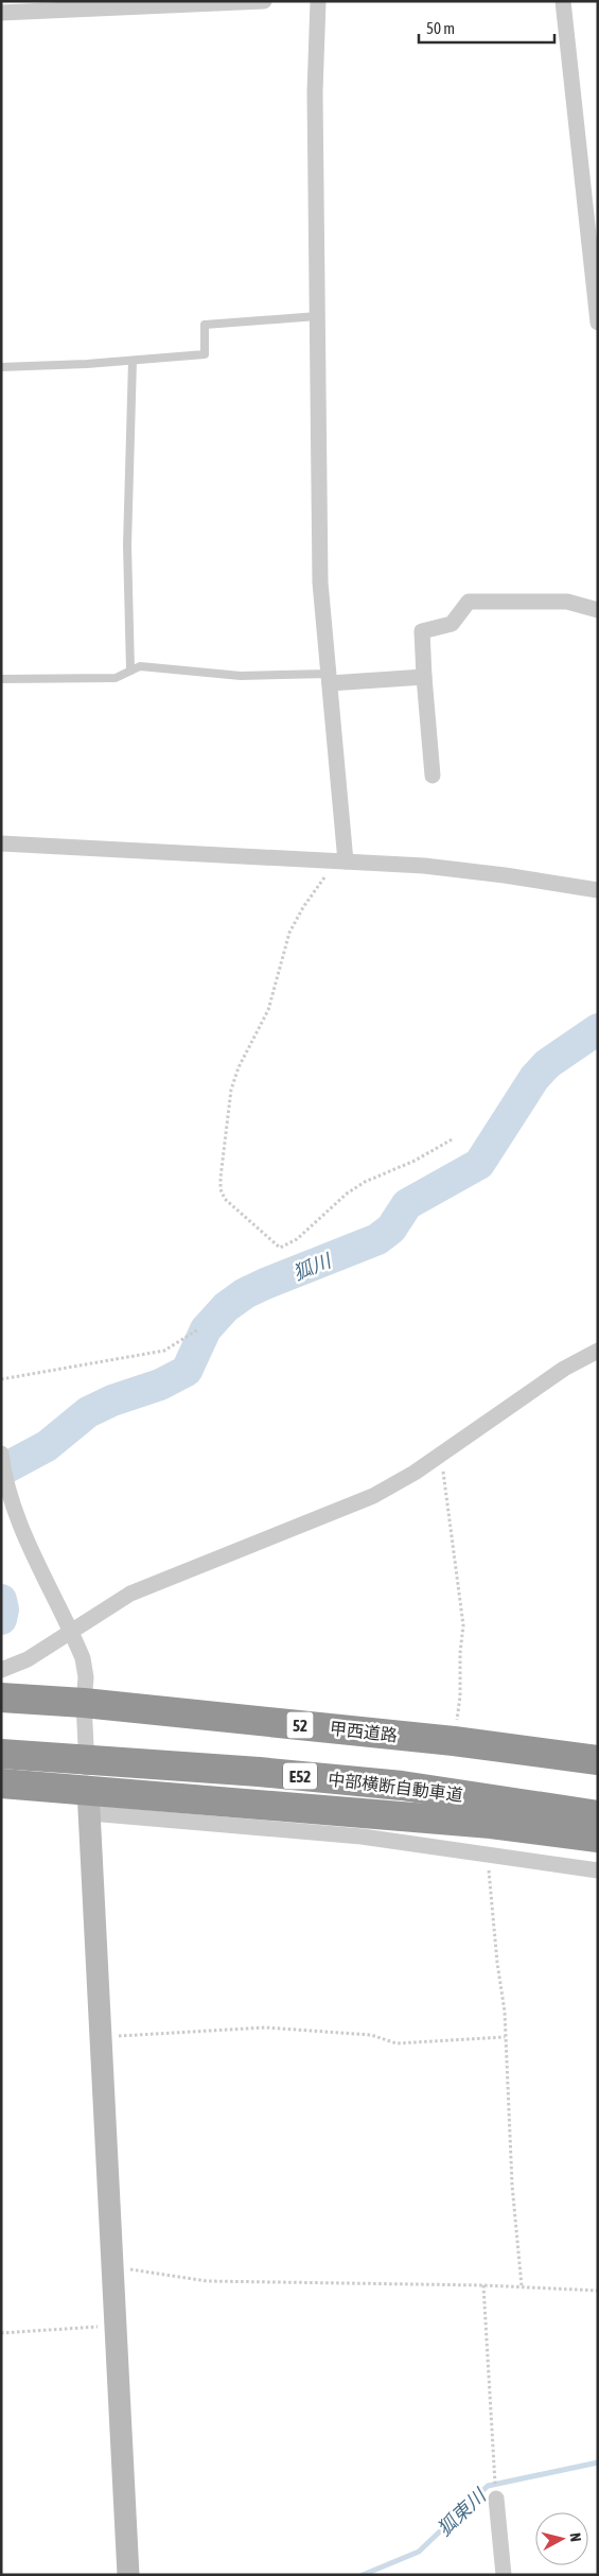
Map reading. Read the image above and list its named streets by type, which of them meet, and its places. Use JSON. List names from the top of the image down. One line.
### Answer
{"streets":{"highway":["52","甲西道路","E52","中部横断自動車道"]},"water":["狐川","狐東川"],"scale_bar":"50 m","north":"right"}
